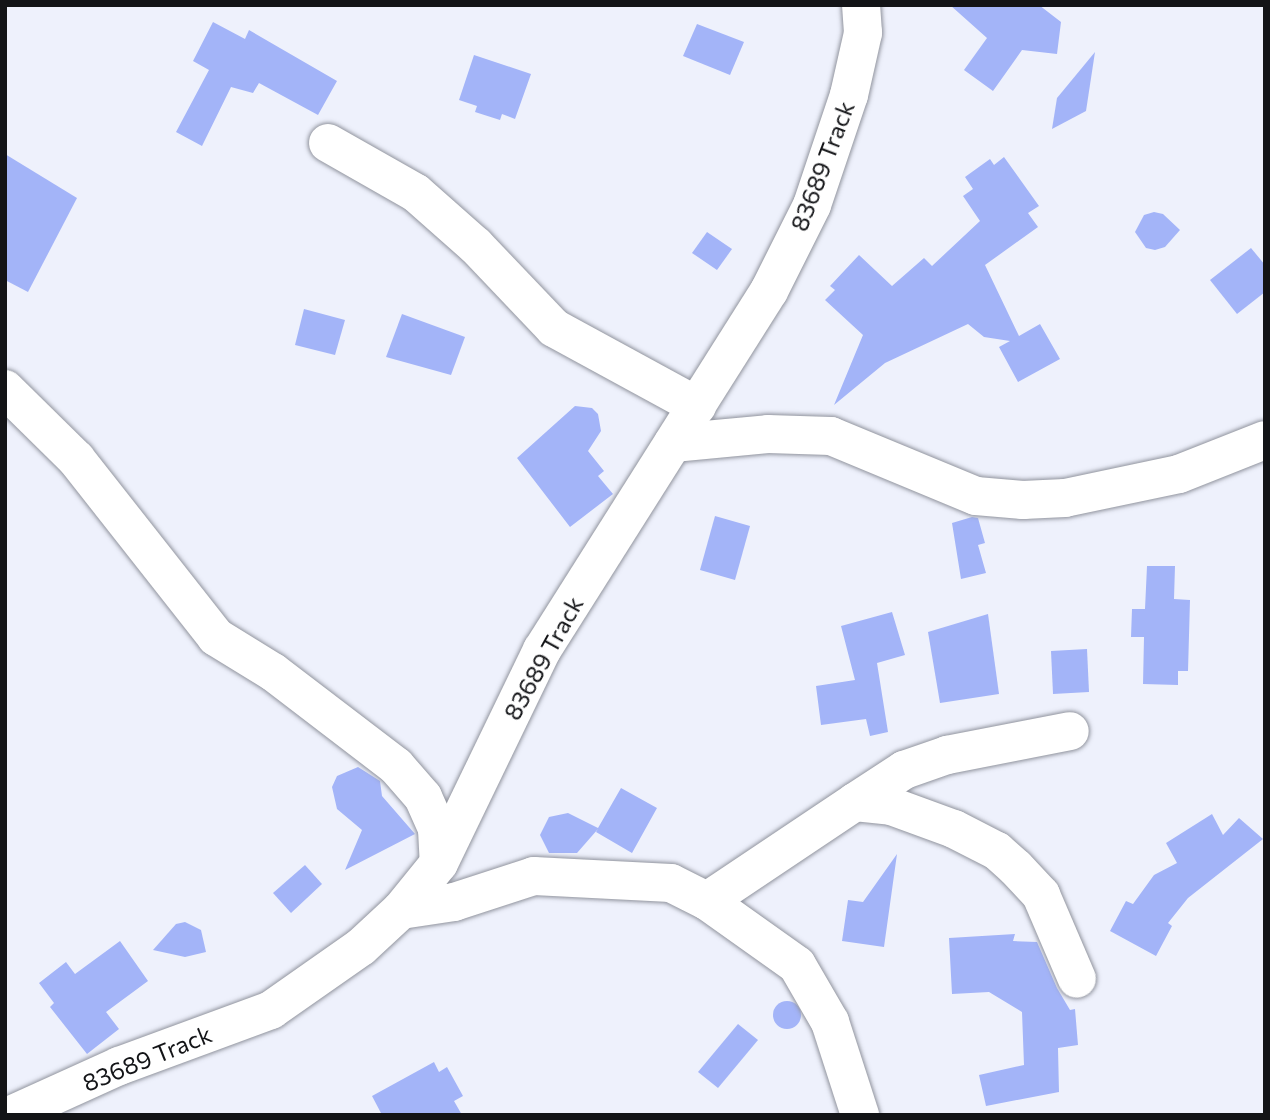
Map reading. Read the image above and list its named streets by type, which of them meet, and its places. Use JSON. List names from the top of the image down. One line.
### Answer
{"streets":{"street":["83689 Track"]}}
